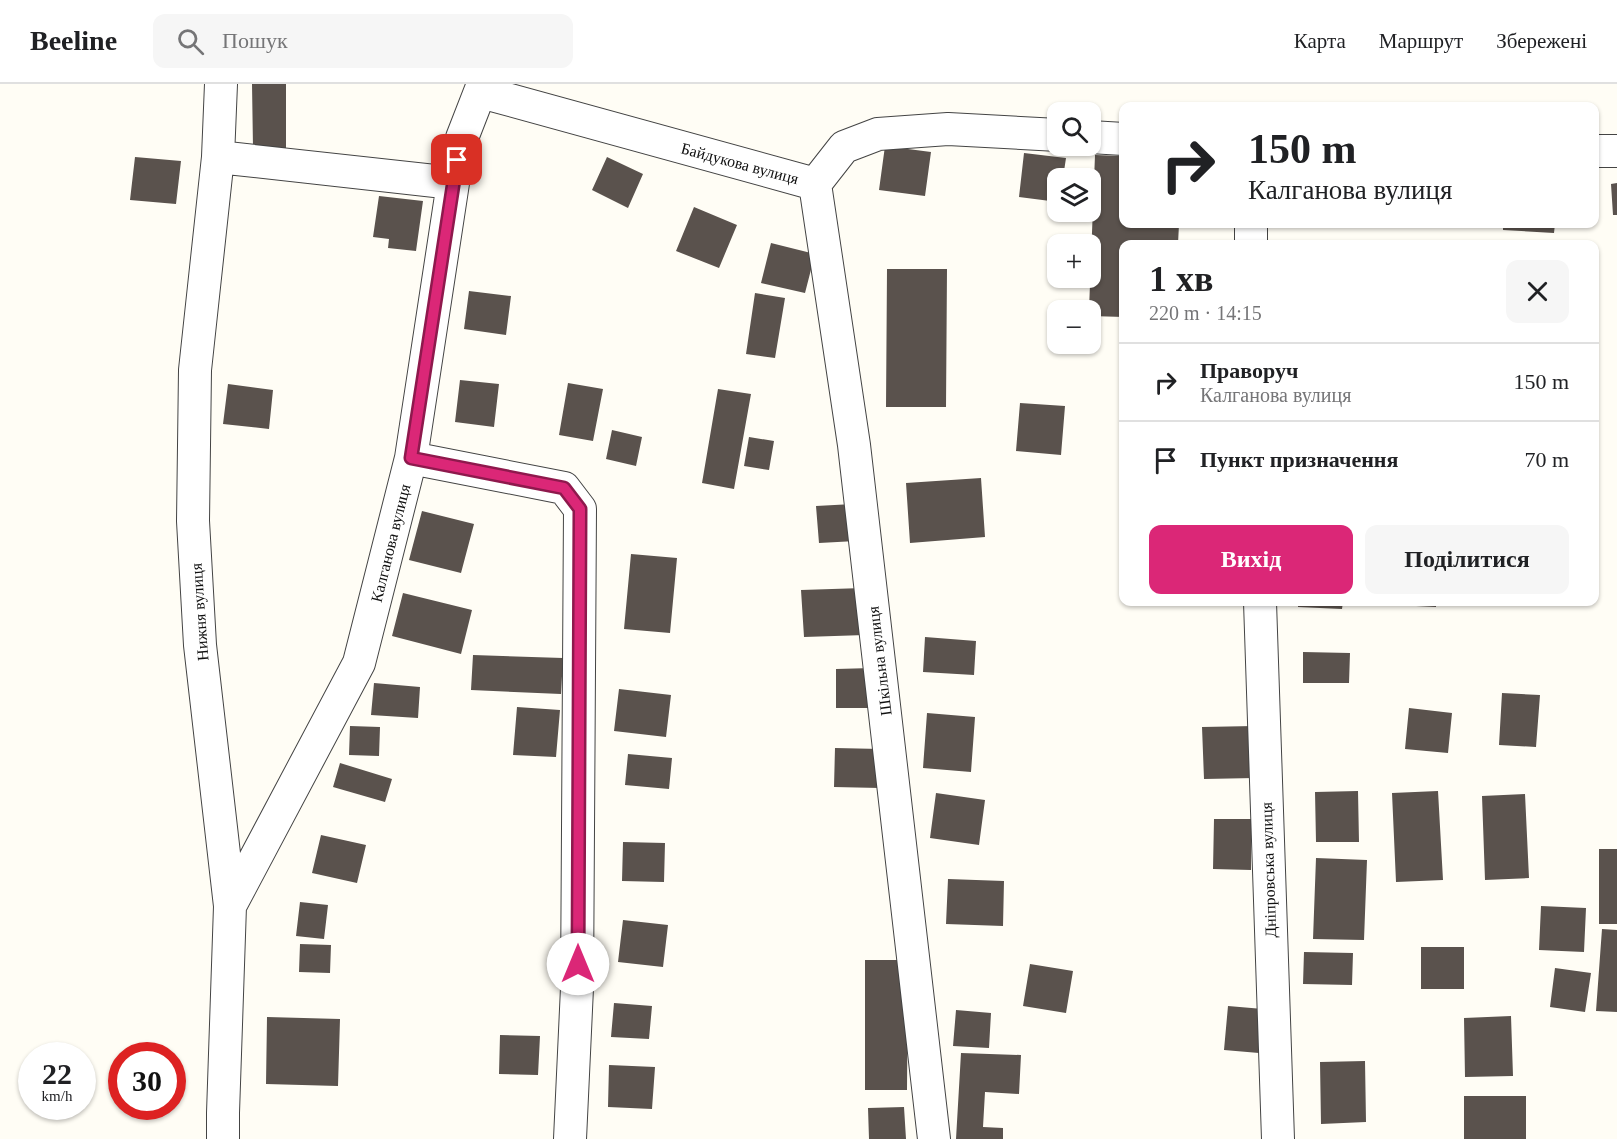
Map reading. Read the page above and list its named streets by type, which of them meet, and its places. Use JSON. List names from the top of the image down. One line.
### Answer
{"streets":{"street":["Байдукова вулиця","Калганова вулиця","Нижня вулиця","Шкільна вулиця","Дніпровська вулиця"]},"crossings":[["Байдукова вулиця","Калганова вулиця"],["Байдукова вулиця","Шкільна вулиця"],["Калганова вулиця","Нижня вулиця"]],"page":{"header":"Beeline","search":"Пошук","nav":["Карта","Маршрут","Збережені"],"map_buttons":["+","−"],"turn":["150 m","Калганова вулиця"],"heading":["1 хв","220 m · 14:15"],"list":[{"name":"Праворуч","note":"Калганова вулиця","value":"150 m"},{"name":"Пункт призначення","value":"70 m"}],"buttons":["Вихід","Поділитися"],"speed":"22 km/h","limit":"30"}}
